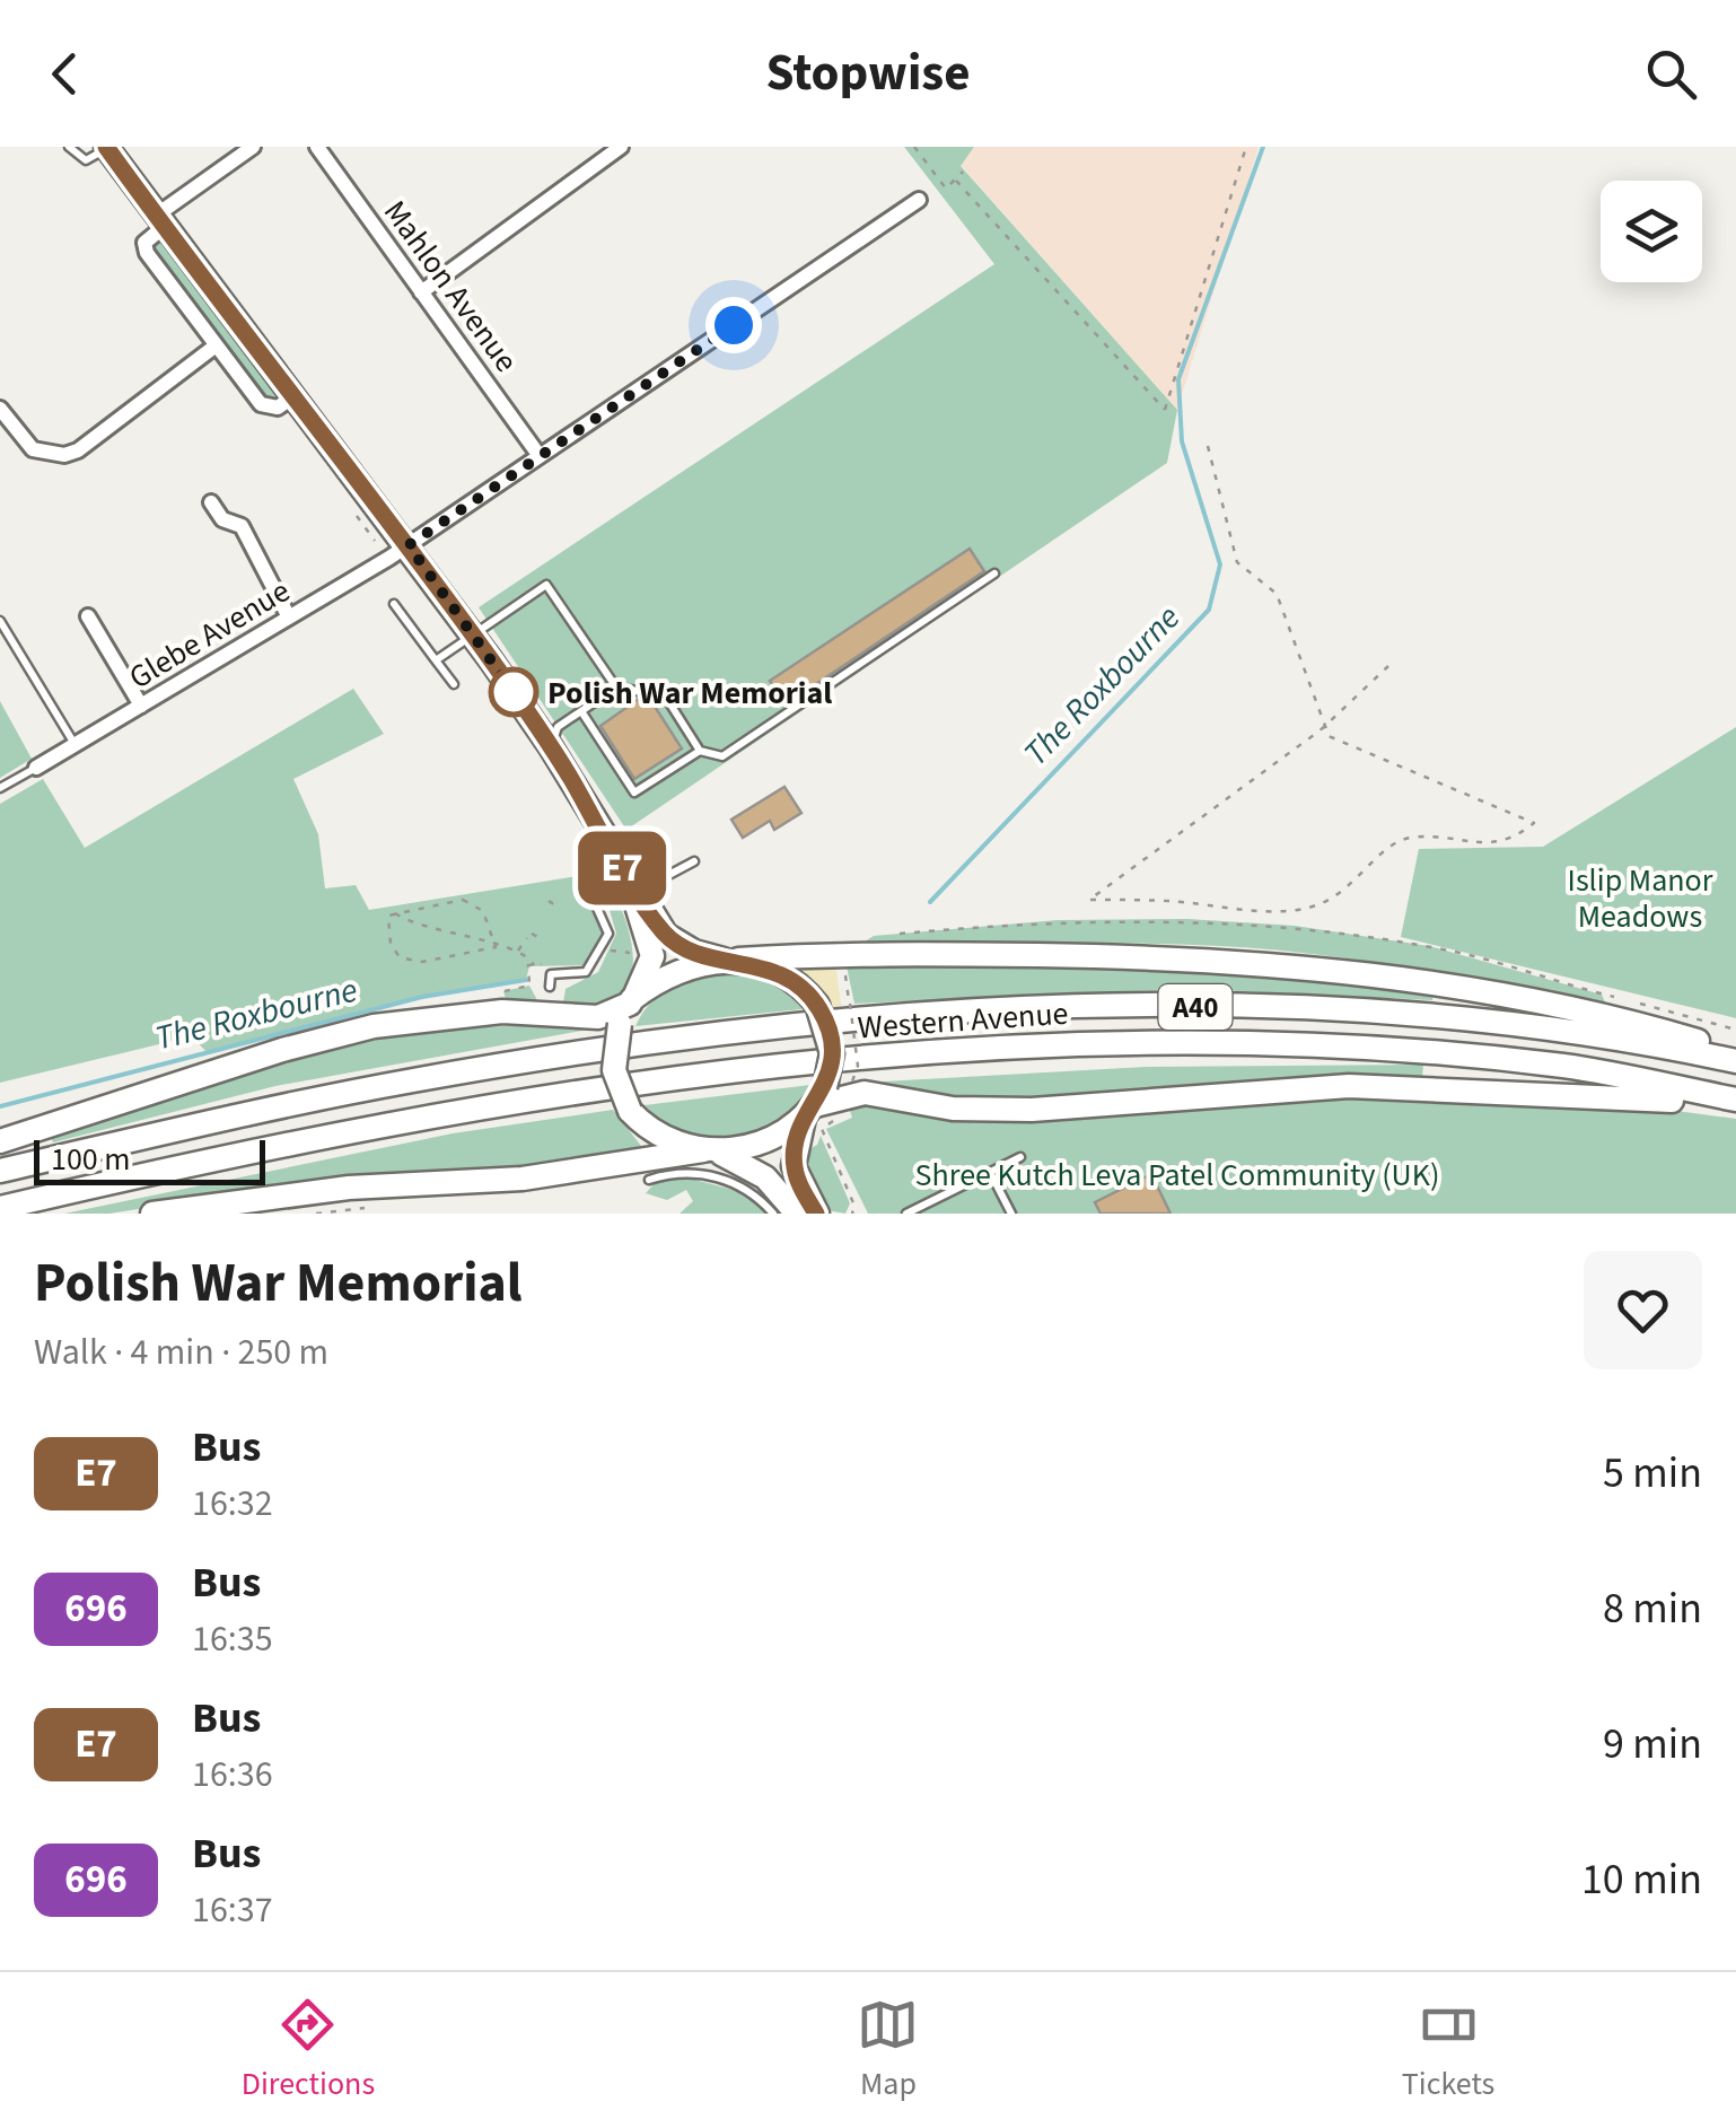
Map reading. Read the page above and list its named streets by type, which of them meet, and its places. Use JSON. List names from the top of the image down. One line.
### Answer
{"streets":{"main road":["A40","Western Avenue"],"street":["Mahlon Avenue","Glebe Avenue"]},"crossings":[["Mahlon Avenue","Glebe Avenue"]],"water":["The Roxbourne"],"parks":["Islip Manor Meadows","Shree Kutch Leva Patel Community (UK)"],"places":["Polish War Memorial"],"lines":["bus line E7"],"scale_bar":"100 m","page":{"header":"Stopwise","on_map":"E7","scale":"100 m","heading":["Polish War Memorial","Walk · 4 min · 250 m"],"list":[{"mark":"E7","name":"Bus","note":"16:32","value":"5 min"},{"mark":"696","name":"Bus","note":"16:35","value":"8 min"},{"mark":"E7","name":"Bus","note":"16:36","value":"9 min"},{"mark":"696","name":"Bus","note":"16:37","value":"10 min"}],"tabs":["Directions","Map","Tickets"]}}
